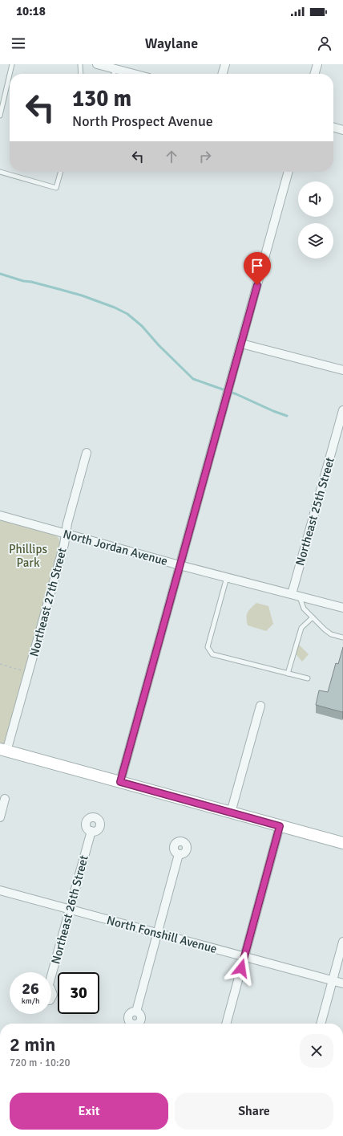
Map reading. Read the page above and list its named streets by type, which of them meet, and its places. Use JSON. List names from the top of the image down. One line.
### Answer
{"streets":{"street":["Northeast 25th Street","North Jordan Avenue","Northeast 27th Street","Northeast 26th Street","North Fonshill Avenue"]},"crossings":[["Northeast 25th Street","North Jordan Avenue"],["North Jordan Avenue","Northeast 27th Street"],["Northeast 26th Street","North Fonshill Avenue"]],"parks":["Phillips Park"],"page":{"status":"10:18","header":"Waylane","turn":["130 m","North Prospect Avenue"],"speed":"26 km/h","limit":"30","heading":["2 min","720 m · 10:20"],"buttons":["Exit","Share"]}}
